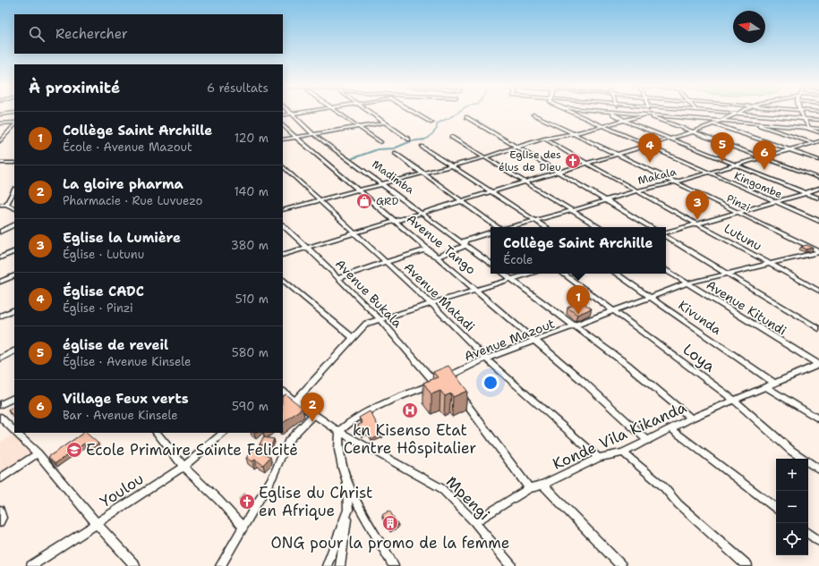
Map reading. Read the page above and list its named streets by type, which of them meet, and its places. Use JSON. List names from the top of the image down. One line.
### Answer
{"streets":{"street":["Makala","Madimba","Kingombe","Pinzi","Lutunu","Avenue Tango","Avenue Bukala","Avenue Matadi","Avenue Kitundi","Kivunda","Avenue Mazout","Loya","Konde Vila Kikanda","Youlou","Mpengi"]},"crossings":[["Makala","Kingombe"],["Makala","Pinzi"],["Makala","Lutunu"],["Pinzi","Avenue Mazout"],["Lutunu","Avenue Mazout"],["Avenue Tango","Avenue Mazout"],["Avenue Tango","Konde Vila Kikanda"],["Avenue Bukala","Avenue Mazout"],["Avenue Matadi","Avenue Mazout"],["Avenue Matadi","Konde Vila Kikanda"],["Avenue Kitundi","Avenue Mazout"],["Avenue Kitundi","Konde Vila Kikanda"],["Kivunda","Avenue Mazout"],["Kivunda","Konde Vila Kikanda"],["Avenue Mazout","Loya"],["Avenue Mazout","Mpengi"],["Loya","Konde Vila Kikanda"],["Konde Vila Kikanda","Mpengi"]],"places":{"church":["Eglise des élus de Dieu","Eglise du Christ en Afrique"],"shop":["GRD"],"hospital":["kn Kisenso Etat Centre Hôspitalier"],"school or university":["Ecole Primaire Sainte Felicitė"],"building":["ONG pour la promo de la femme"]},"north":"left","page":{"search":"Rechercher","heading":["À proximité","6 résultats"],"list":[{"mark":"1","name":"Collège Saint Archille","note":"École · Avenue Mazout","value":"120 m"},{"mark":"2","name":"La gloire pharma","note":"Pharmacie · Rue Luvuezo","value":"140 m"},{"mark":"3","name":"Eglise la Lumière","note":"Église · Lutunu","value":"380 m"},{"mark":"4","name":"Église CADC","note":"Église · Pinzi","value":"510 m"},{"mark":"5","name":"église de reveil","note":"Église · Avenue Kinsele","value":"580 m"},{"mark":"6","name":"Village Feux verts","note":"Bar · Avenue Kinsele","value":"590 m"}],"pins":["5","4","6","3","1","2"],"popup":["Collège Saint Archille","École"],"map_buttons":["+","−"]}}
